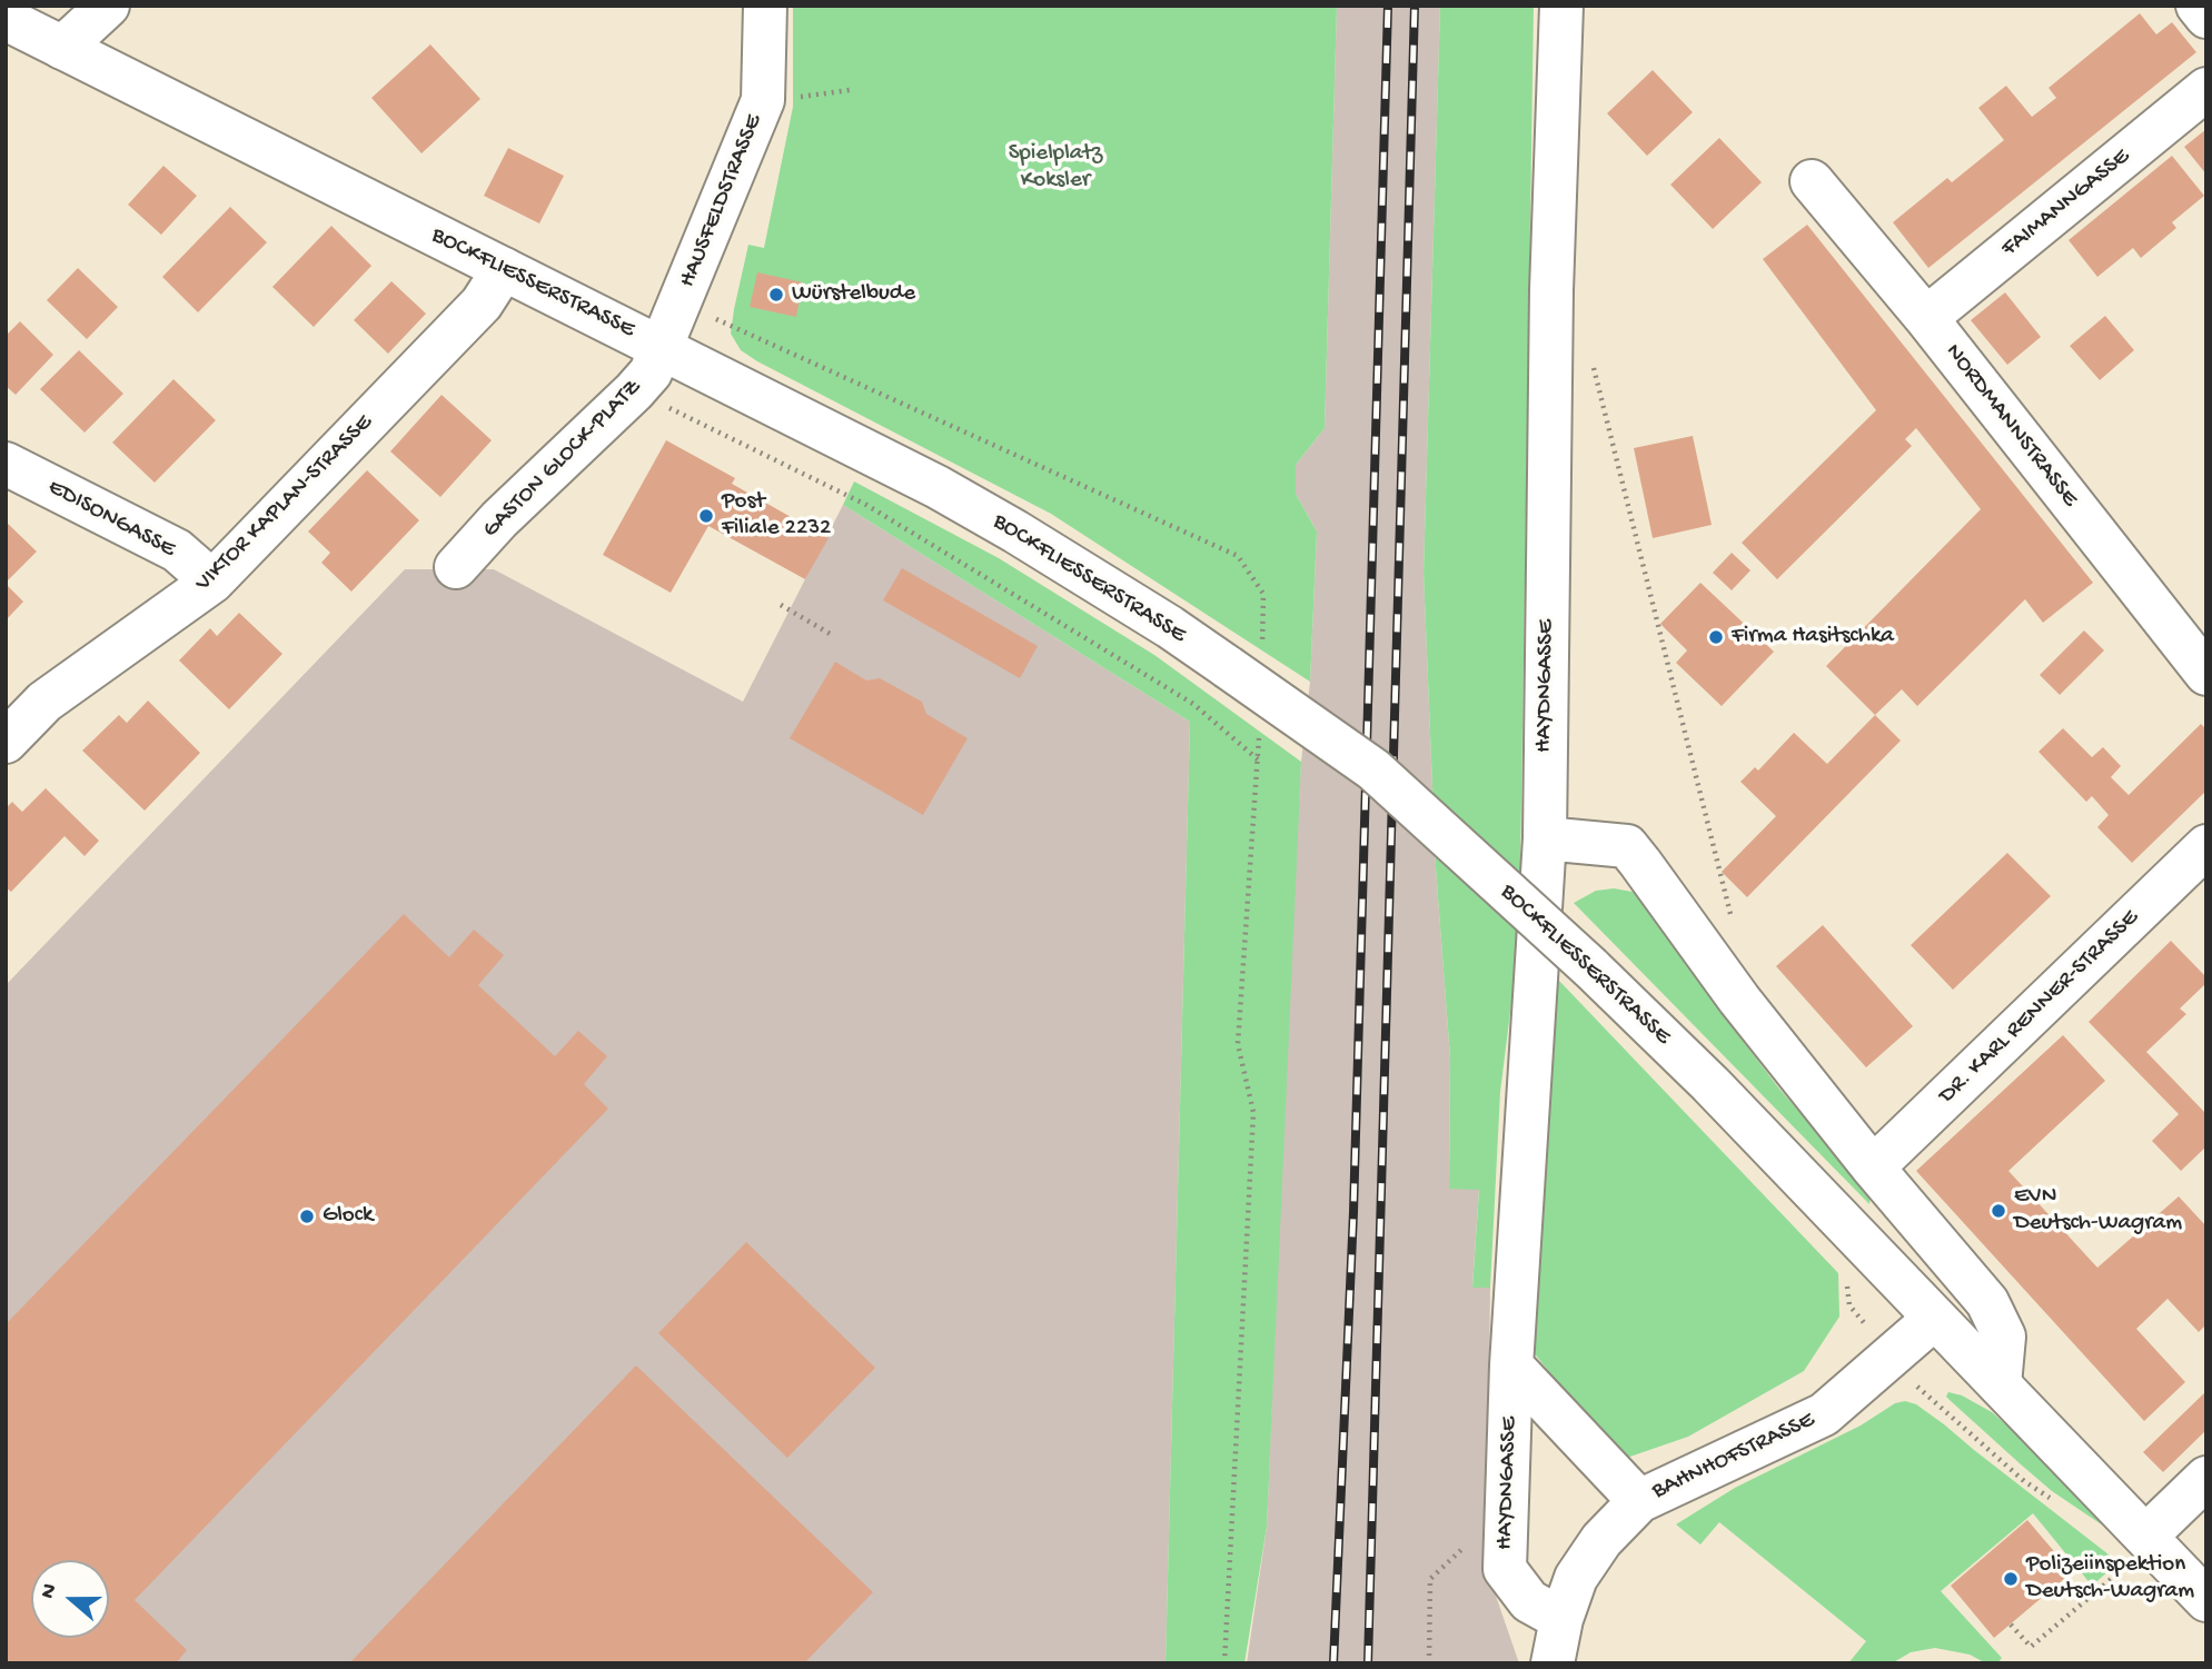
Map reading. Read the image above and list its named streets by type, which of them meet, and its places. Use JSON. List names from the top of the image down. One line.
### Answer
{"streets":{"street":["HAUSFELDSTRASSE","FAIMANNGASSE","BOCKFLIESSERSTRASSE","NORDMANNSTRASSE","GASTON GLOCK-PLATZ","VIKTOR KAPLAN-STRASSE","EDISONGASSE","HAYDNGASSE","DR. KARL RENNER-STRASSE","BAHNHOFSTRASSE"]},"crossings":[["HAUSFELDSTRASSE","BOCKFLIESSERSTRASSE"],["HAUSFELDSTRASSE","GASTON GLOCK-PLATZ"],["FAIMANNGASSE","NORDMANNSTRASSE"],["BOCKFLIESSERSTRASSE","GASTON GLOCK-PLATZ"],["BOCKFLIESSERSTRASSE","VIKTOR KAPLAN-STRASSE"],["BOCKFLIESSERSTRASSE","BAHNHOFSTRASSE"],["VIKTOR KAPLAN-STRASSE","EDISONGASSE"],["HAYDNGASSE","BAHNHOFSTRASSE"]],"parks":["Spielplatz Koksler"],"places":["Würstelbude","Post Filiale 2232","Firma Hasitschka","EVN Deutsch-Wagram","Glock","Polizeiinspektion Deutsch-Wagram"],"north":"left"}
